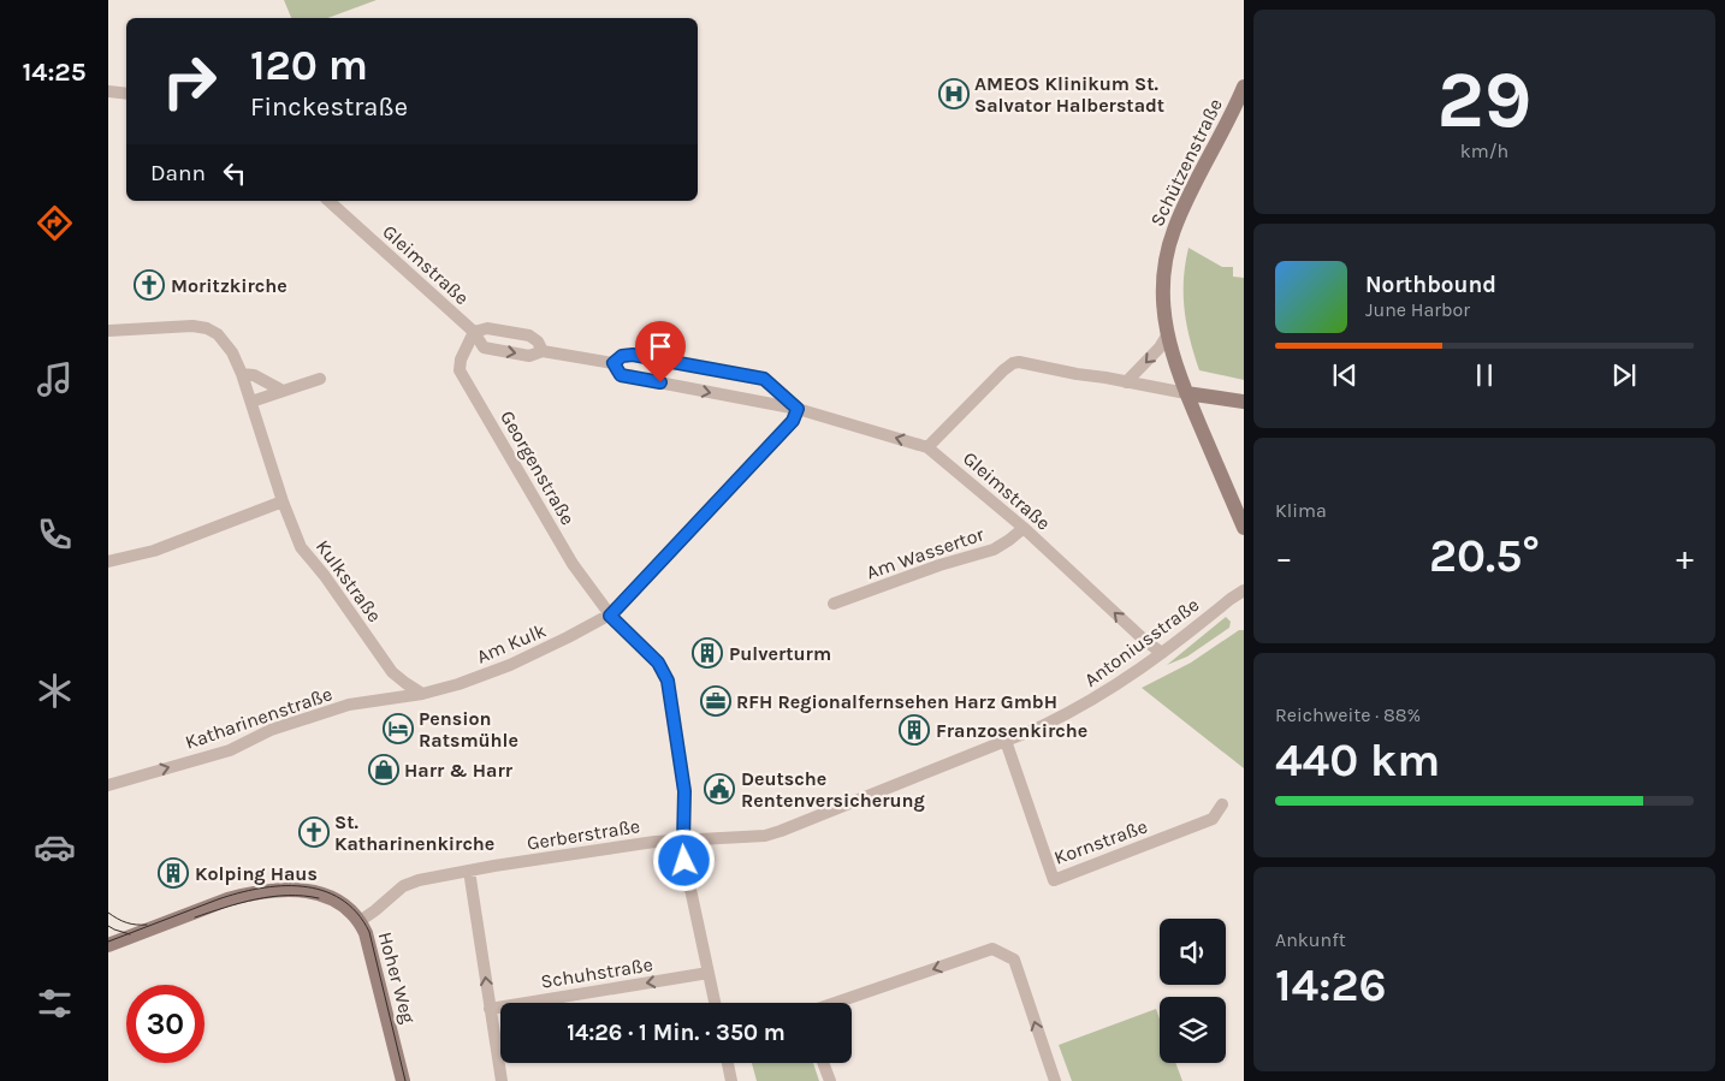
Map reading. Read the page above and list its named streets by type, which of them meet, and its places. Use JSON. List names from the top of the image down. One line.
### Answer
{"streets":{"street":["Schützenstraße","Gleimstraße","Georgenstraße","Am Wassertor","Kulkstraße","Antoniusstraße","Am Kulk","Katharinenstraße","Gerberstraße","Kornstraße","Schuhstraße","Hoher Weg"]},"crossings":[["Gleimstraße","Georgenstraße"],["Gleimstraße","Am Wassertor"],["Gleimstraße","Antoniusstraße"],["Gleimstraße","Am Kulk"],["Georgenstraße","Am Kulk"],["Kulkstraße","Am Kulk"],["Kulkstraße","Katharinenstraße"],["Antoniusstraße","Gerberstraße"],["Antoniusstraße","Kornstraße"],["Am Kulk","Katharinenstraße"],["Gerberstraße","Hoher Weg"]],"one_way":["Katharinenstraße","Schuhstraße"],"places":{"hospital":["AMEOS Klinikum St. Salvator Halberstadt"],"church":["Moritzkirche","St. Katharinenkirche"],"building":["Pulverturm","Franzosenkirche","Kolping Haus"],"office":["RFH Regionalfernsehen Harz GmbH"],"hotel":["Pension Ratsmühle"],"shop":["Harr & Harr"],"public building":["Deutsche Rentenversicherung"]},"page":{"tabs":"14:25","tile":[["29","km/h"],"Klima",["Reichweite · 88%","440 km"],["Ankunft","14:26"]],"turn":["120 m","Finckestraße"],"then":"Dann","song":["Northbound","June Harbor"],"heat":["−","20.5°","+"],"limit":"30","trip":"14:26 · 1 Min. · 350 m"}}
